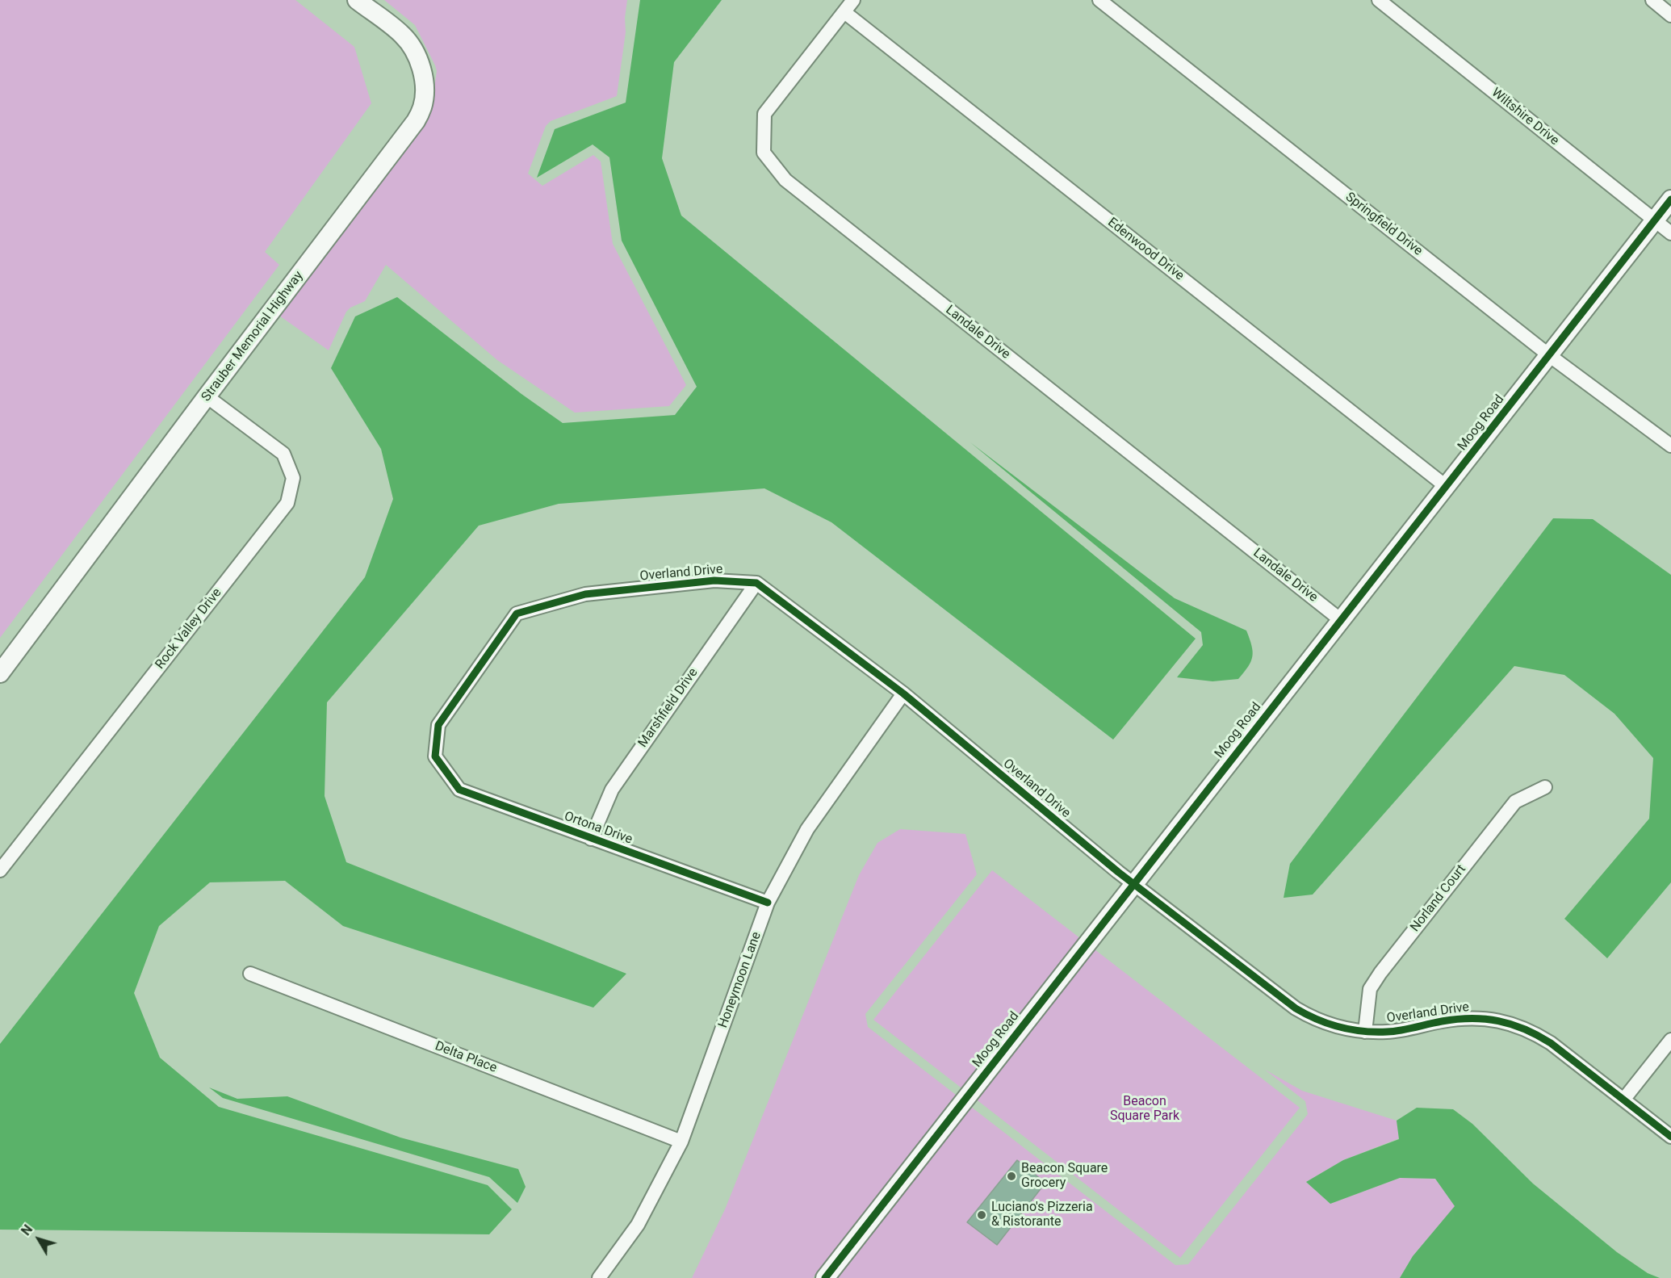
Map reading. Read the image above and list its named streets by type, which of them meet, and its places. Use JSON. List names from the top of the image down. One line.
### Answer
{"streets":{"street":["Wiltshire Drive","Springfield Drive","Edenwood Drive","Landale Drive","Strauber Memorial Highway","Moog Road","Overland Drive","Rock Valley Drive","Marshfield Drive","Ortona Drive","Norland Court","Honeymoon Lane","Delta Place"]},"crossings":[["Wiltshire Drive","Moog Road"],["Springfield Drive","Moog Road"],["Edenwood Drive","Landale Drive"],["Edenwood Drive","Moog Road"],["Landale Drive","Moog Road"],["Strauber Memorial Highway","Rock Valley Drive"],["Moog Road","Overland Drive"],["Overland Drive","Marshfield Drive"],["Overland Drive","Ortona Drive"],["Overland Drive","Norland Court"],["Overland Drive","Honeymoon Lane"],["Marshfield Drive","Ortona Drive"],["Ortona Drive","Honeymoon Lane"],["Honeymoon Lane","Delta Place"]],"parks":["Beacon Square Park"],"places":["Beacon Square Grocery","Luciano's Pizzeria & Ristorante"],"north":"top left"}
